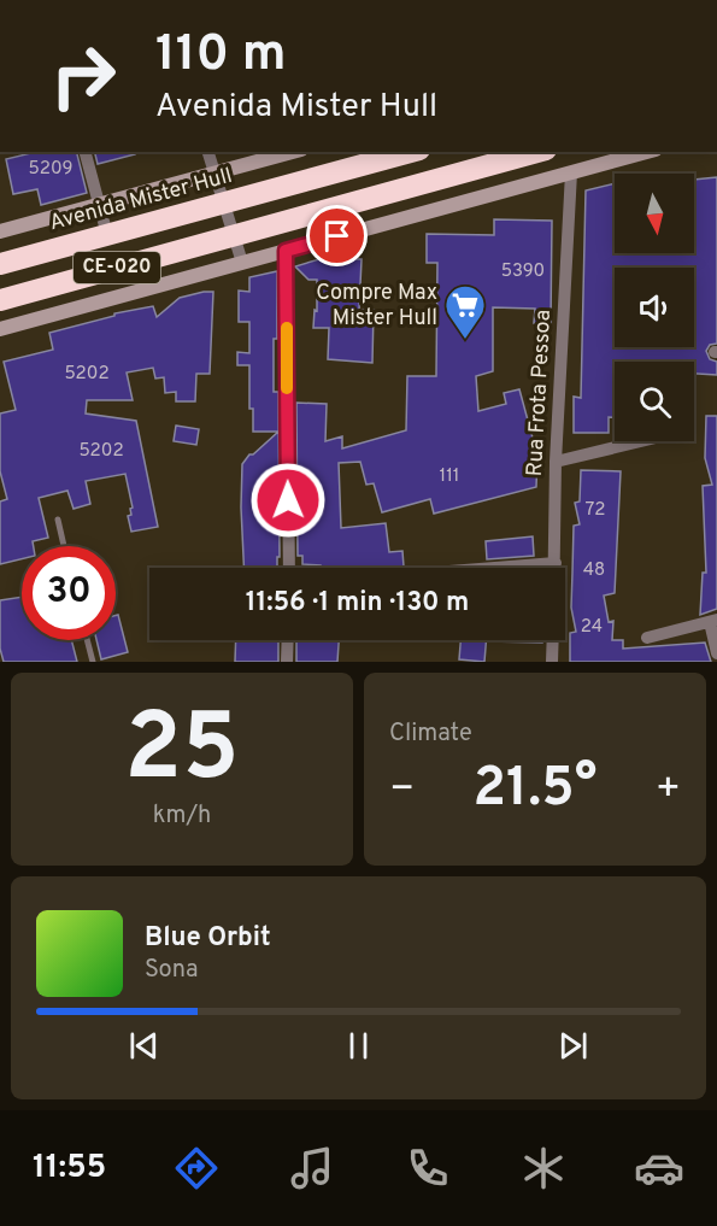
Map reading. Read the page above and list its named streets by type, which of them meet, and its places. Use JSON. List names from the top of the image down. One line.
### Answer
{"streets":{"highway":["Avenida Mister Hull","CE-020"],"street":["Rua Frota Pessoa"]},"places":{"supermarket":["Compre Max Mister Hull"]},"house_numbers":["5209","5390","5202","5202","111","72","48","24"],"north":"bottom","page":{"turn":["110 m","Avenida Mister Hull"],"limit":"30","trip":"11:56 · 1 min · 130 m","tile":[["25","km/h"],"Climate"],"heat":["−","21.5°","+"],"song":["Blue Orbit","Sona"],"tabs":"11:55"}}
